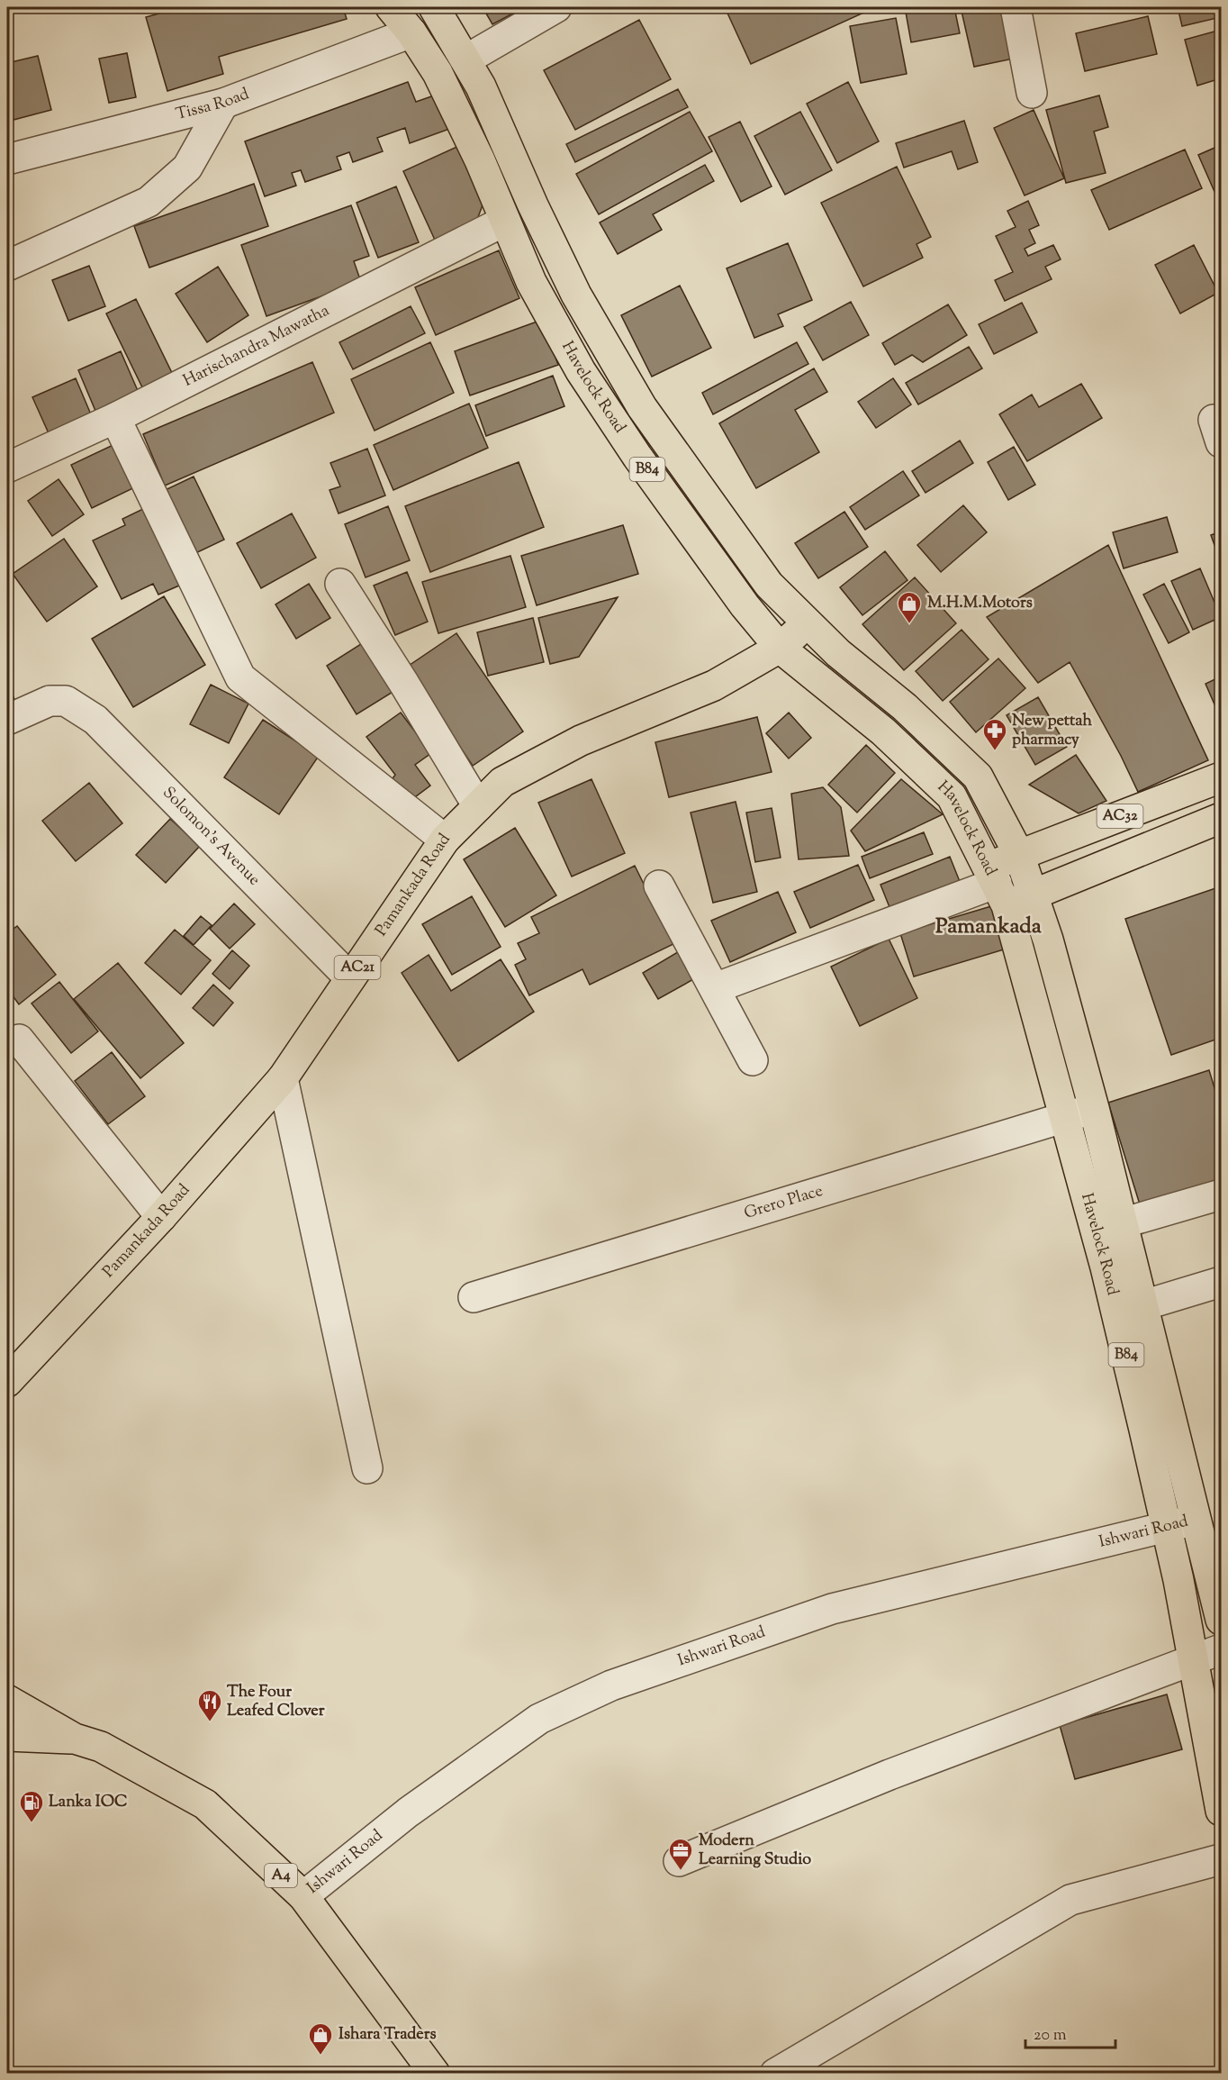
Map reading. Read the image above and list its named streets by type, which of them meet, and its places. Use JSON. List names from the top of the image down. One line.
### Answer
{"streets":{"main road":["Havelock Road","B84","AC32","Pamankada Road","AC21","A4"],"street":["Tissa Road","Harischandra Mawatha","Solomon's Avenue","Grero Place","Ishwari Road"]},"crossings":[["Tissa Road","Havelock Road"],["Harischandra Mawatha","Havelock Road"],["Havelock Road","AC32"],["Havelock Road","Pamankada Road"],["Havelock Road","Grero Place"],["Havelock Road","Ishwari Road"],["Solomon's Avenue","Pamankada Road"],["Ishwari Road","A4"]],"districts":["Pamankada"],"places":{"shop":["M.H.M.Motors","Ishara Traders"],"pharmacy":["New pettah pharmacy"],"restaurant":["The Four Leafed Clover"],"fuel station":["Lanka IOC"],"office":["Modern Learning Studio"]},"scale_bar":"20 m"}
